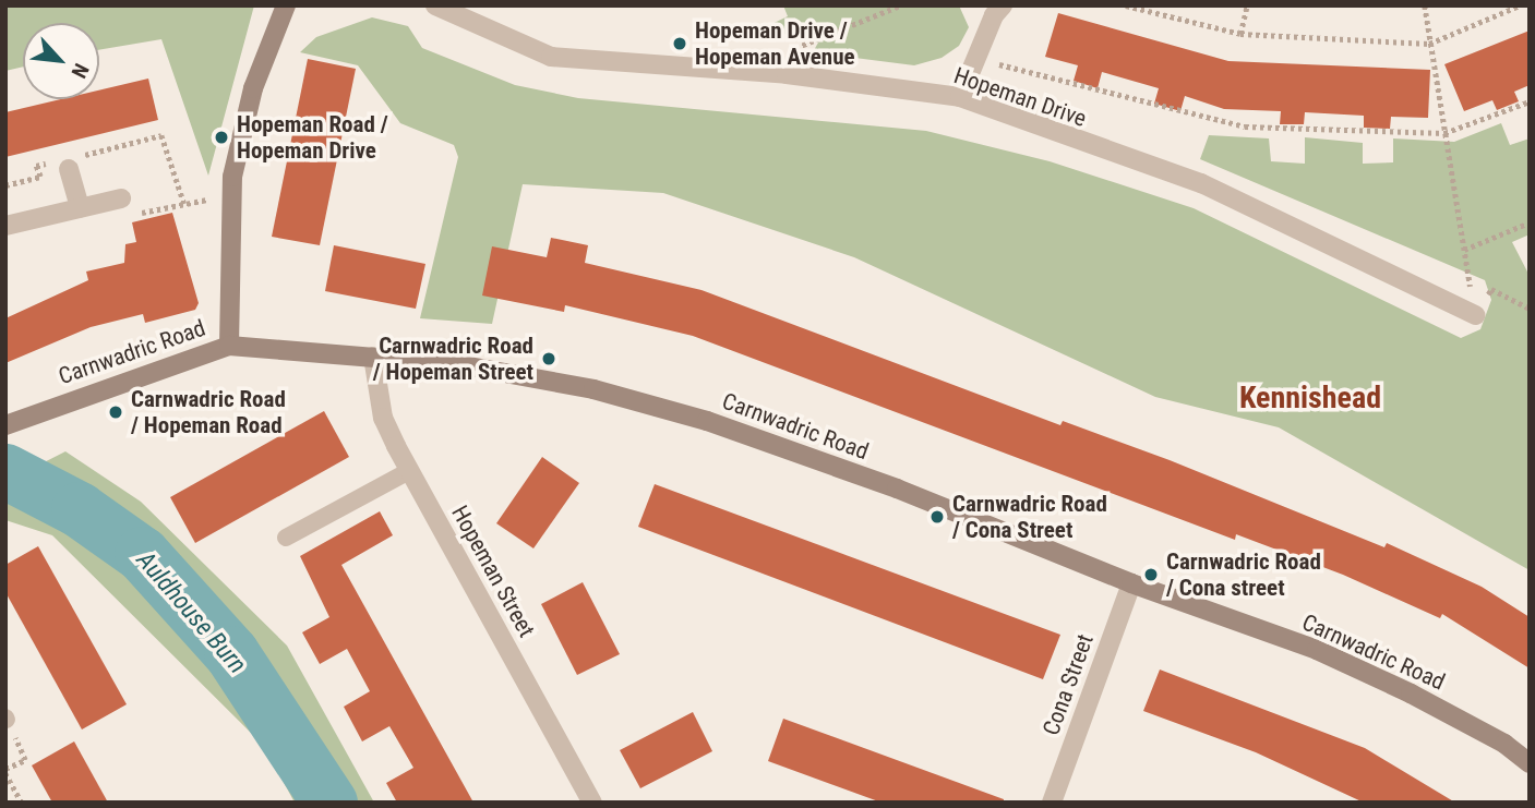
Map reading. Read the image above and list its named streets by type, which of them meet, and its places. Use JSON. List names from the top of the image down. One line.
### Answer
{"streets":{"street":["Hopeman Drive","Carnwadric Road","Hopeman Street","Cona Street"]},"crossings":[["Carnwadric Road","Hopeman Street"],["Carnwadric Road","Cona Street"]],"districts":["Kennishead"],"water":["Auldhouse Burn"],"places":["Hopeman Drive / Hopeman Avenue","Hopeman Road / Hopeman Drive","Carnwadric Road / Hopeman Street","Carnwadric Road / Hopeman Road","Carnwadric Road / Cona Street","Carnwadric Road / Cona street"],"north":"bottom right"}
